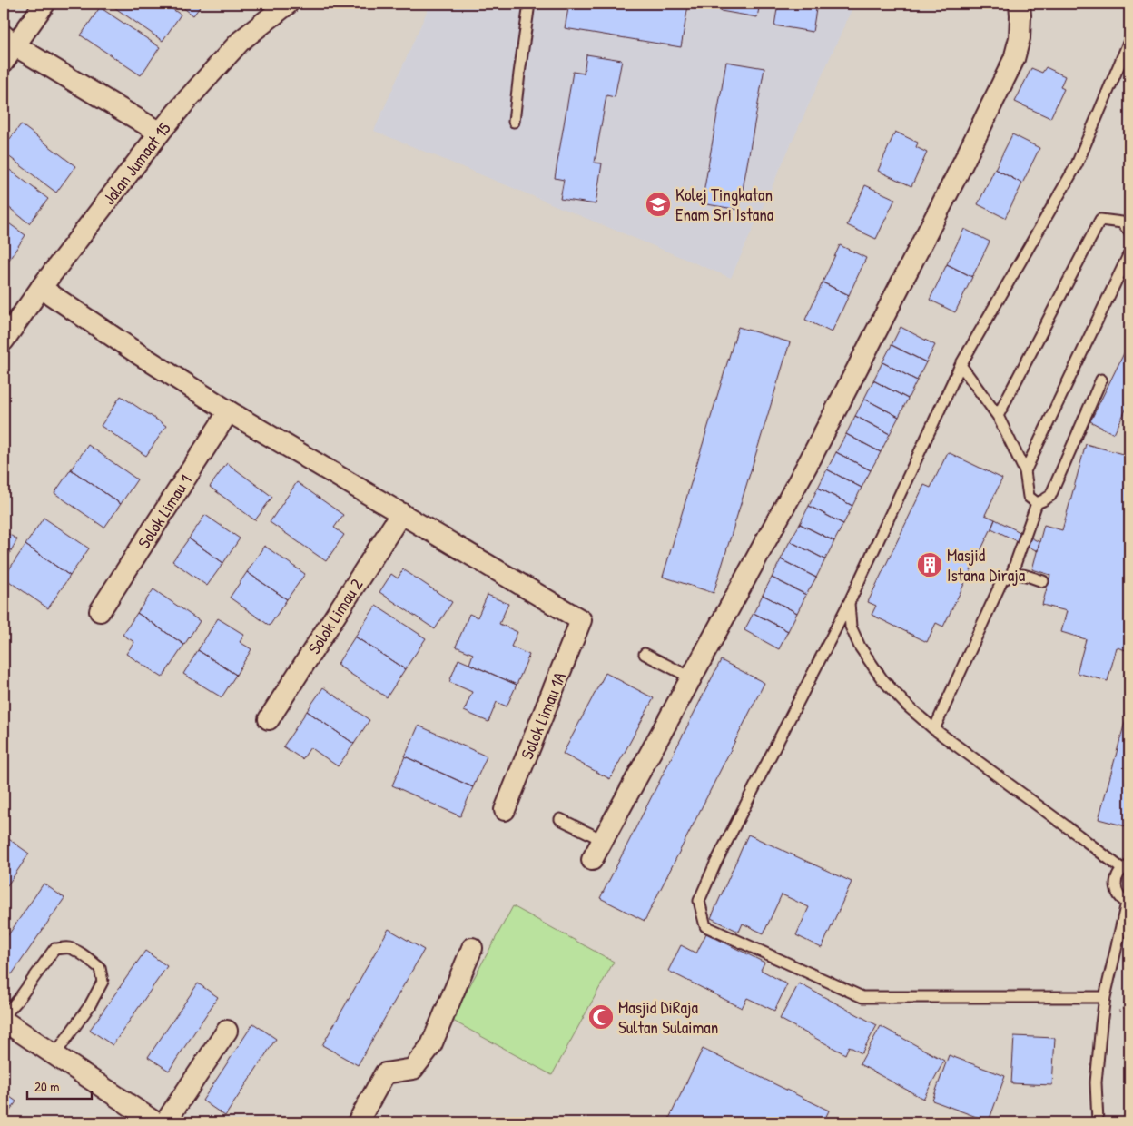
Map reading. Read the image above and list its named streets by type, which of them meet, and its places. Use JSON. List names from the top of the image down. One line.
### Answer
{"streets":{"street":["Jalan Jumaat 15","Solok Limau 1","Solok Limau 2","Solok Limau 1A"]},"crossings":[["Solok Limau 2","Solok Limau 1A"]],"places":{"school or university":["Kolej Tingkatan Enam Sri Istana"],"building":["Masjid Istana Diraja"],"mosque":["Masjid DiRaja Sultan Sulaiman"]},"scale_bar":"20 m"}
